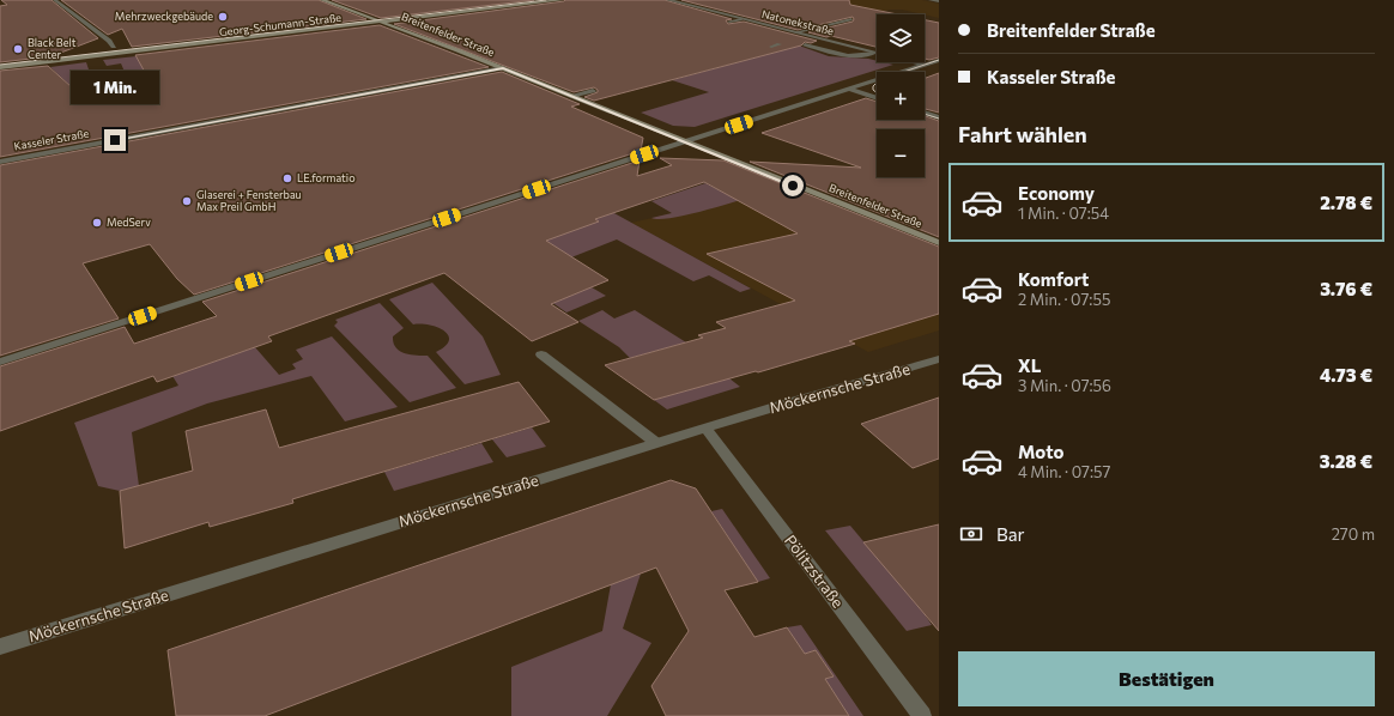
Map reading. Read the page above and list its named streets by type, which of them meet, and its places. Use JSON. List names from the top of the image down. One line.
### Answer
{"streets":{"main road":["Georg-Schumann-Straße","Breitenfelder Straße"],"street":["Natonekstraße","Kasseler Straße","Möckernsche Straße","Pölitzstraße"]},"crossings":[["Georg-Schumann-Straße","Breitenfelder Straße"],["Breitenfelder Straße","Kasseler Straße"],["Möckernsche Straße","Pölitzstraße"]],"places":["Mehrzweckgebäude","Black Belt Center","LE.formatio","Glaserei + Fensterbau Max Preil GmbH","MedServ"],"page":{"banner":["Breitenfelder Straße","Kasseler Straße"],"map_buttons":["+","−"],"bubble":"1 Min.","heading":"Fahrt wählen","list":[{"name":"Economy","note":"1 Min. · 07:54","value":"2.78 €"},{"name":"Komfort","note":"2 Min. · 07:55","value":"3.76 €"},{"name":"XL","note":"3 Min. · 07:56","value":"4.73 €"},{"name":"Moto","note":"4 Min. · 07:57","value":"3.28 €"}],"pay":["Bar","270 m"],"buttons":"Bestätigen"}}
